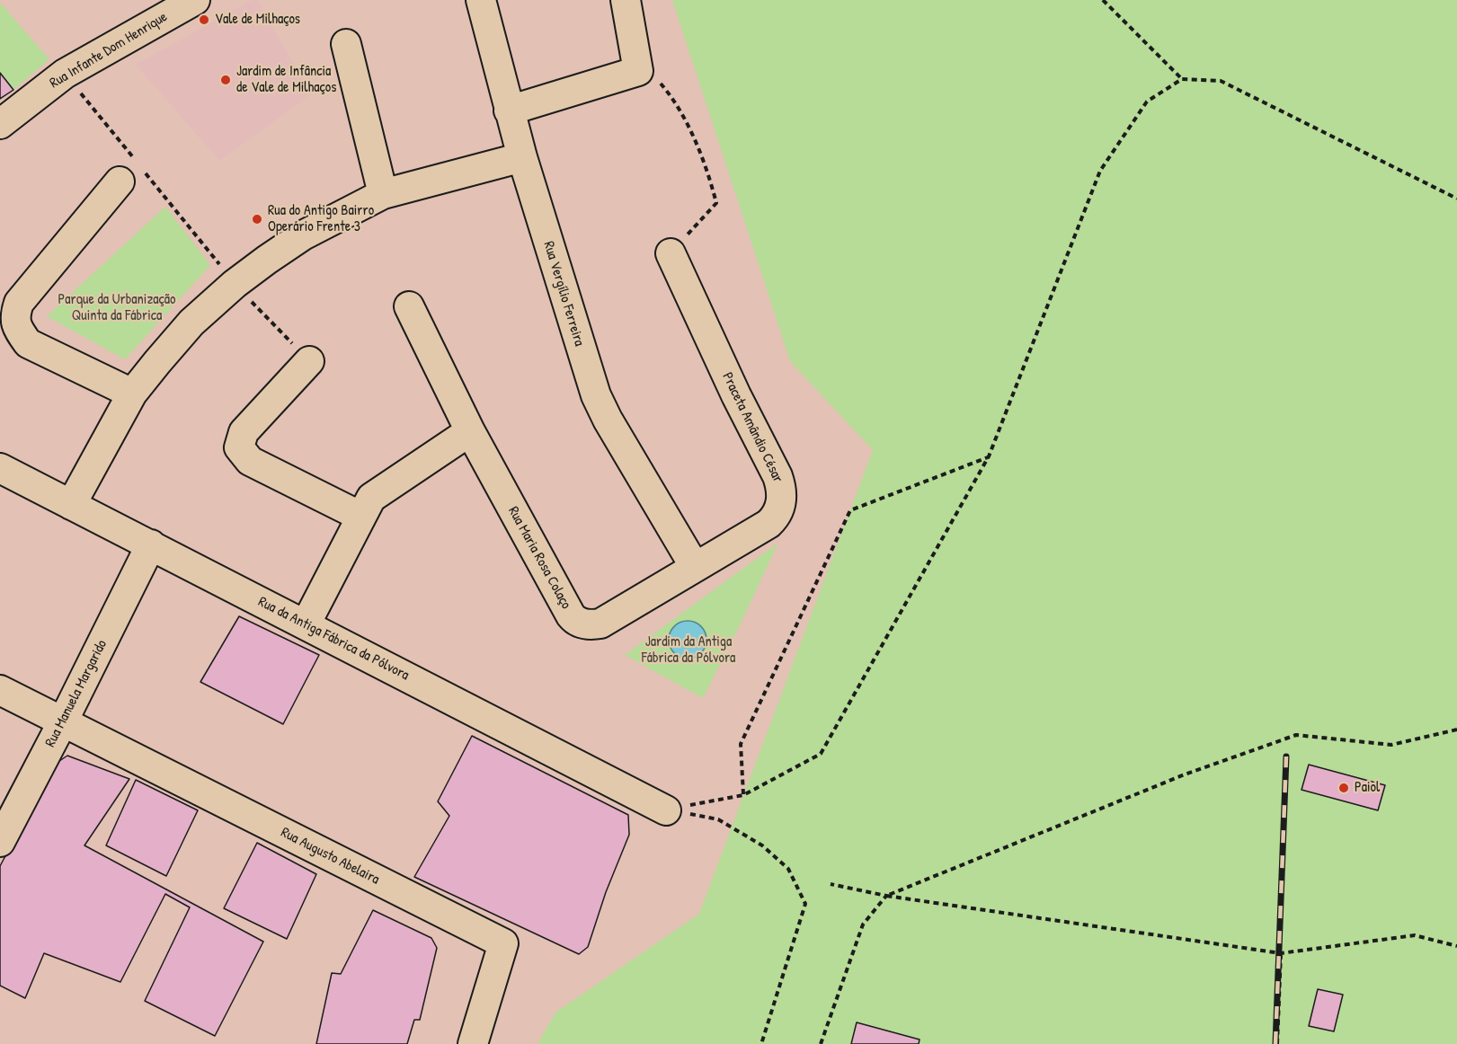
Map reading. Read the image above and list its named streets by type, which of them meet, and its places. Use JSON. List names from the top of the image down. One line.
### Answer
{"streets":{"street":["Rua Infante Dom Henrique","Rua Vergílio Ferreira","Praceta Amândio César","Rua Maria Rosa Colaço","Rua da Antiga Fábrica da Pólvora","Rua Manuela Margarido","Rua Augusto Abelaira"]},"crossings":[["Rua Vergílio Ferreira","Praceta Amândio César"],["Rua Vergílio Ferreira","Rua Maria Rosa Colaço"],["Praceta Amândio César","Rua Maria Rosa Colaço"],["Rua da Antiga Fábrica da Pólvora","Rua Manuela Margarido"],["Rua Manuela Margarido","Rua Augusto Abelaira"]],"parks":["Parque da Urbanização Quinta da Fábrica","Jardim da Antiga Fábrica da Pólvora"],"places":["Vale de Milhaços","Jardim de Infância de Vale de Milhaços","Rua do Antigo Bairro Operário Frente 3","Paiol"]}
